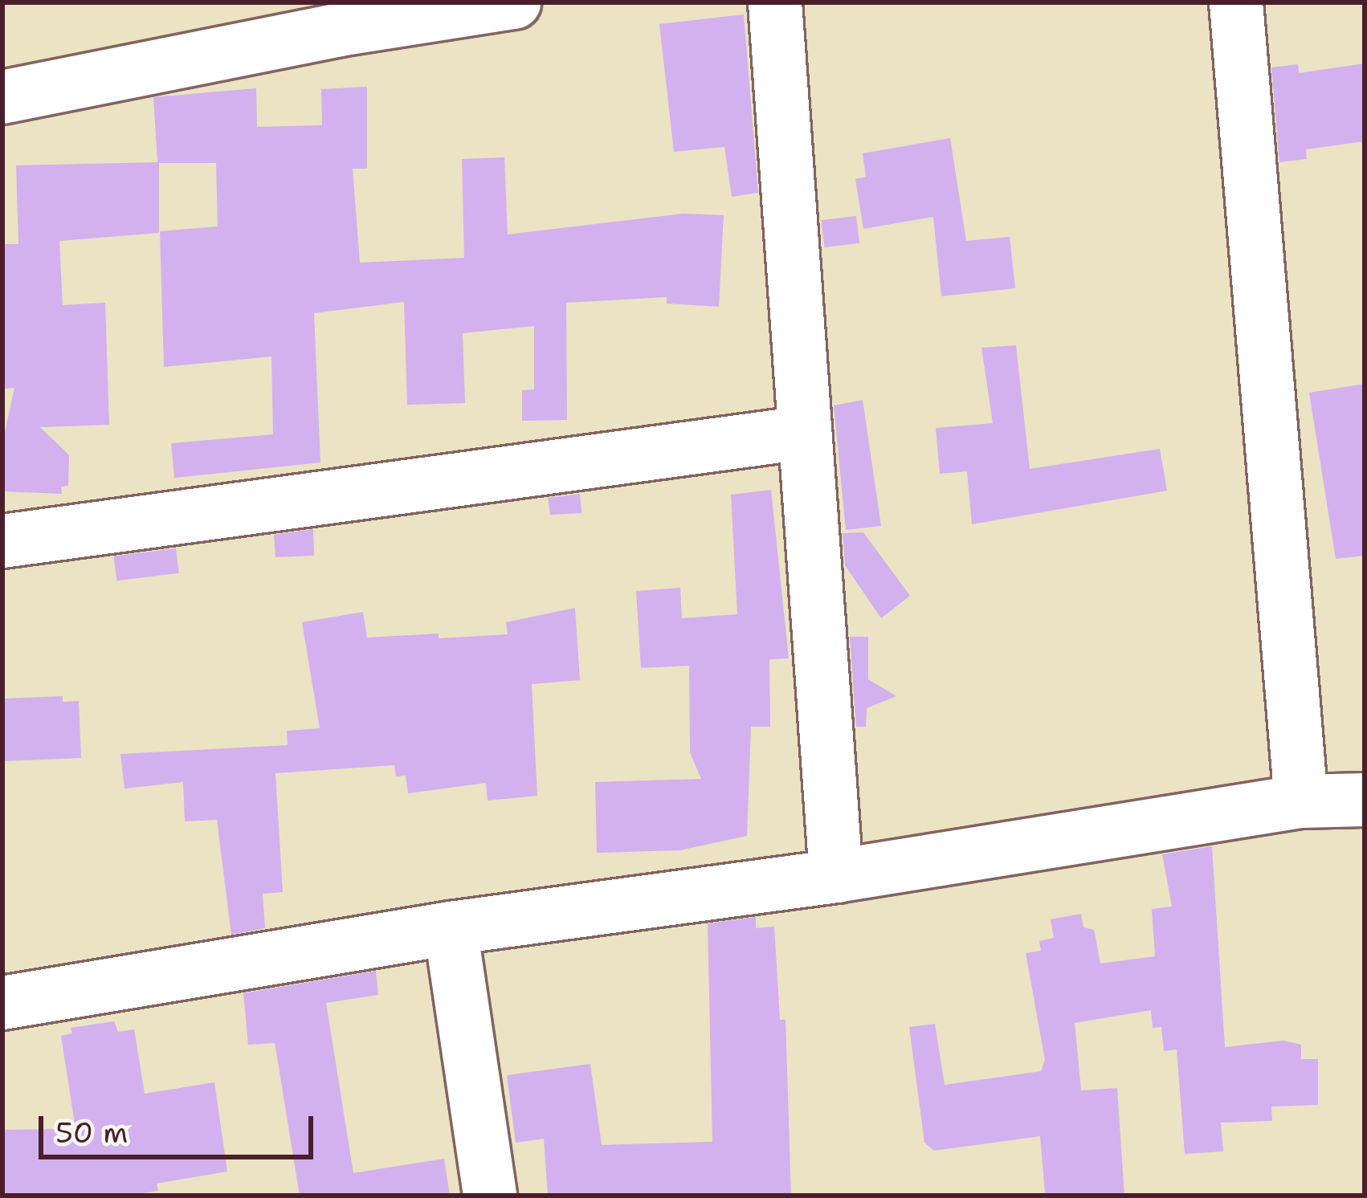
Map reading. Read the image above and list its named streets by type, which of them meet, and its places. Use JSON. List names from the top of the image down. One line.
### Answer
{"scale_bar":"50 m"}
